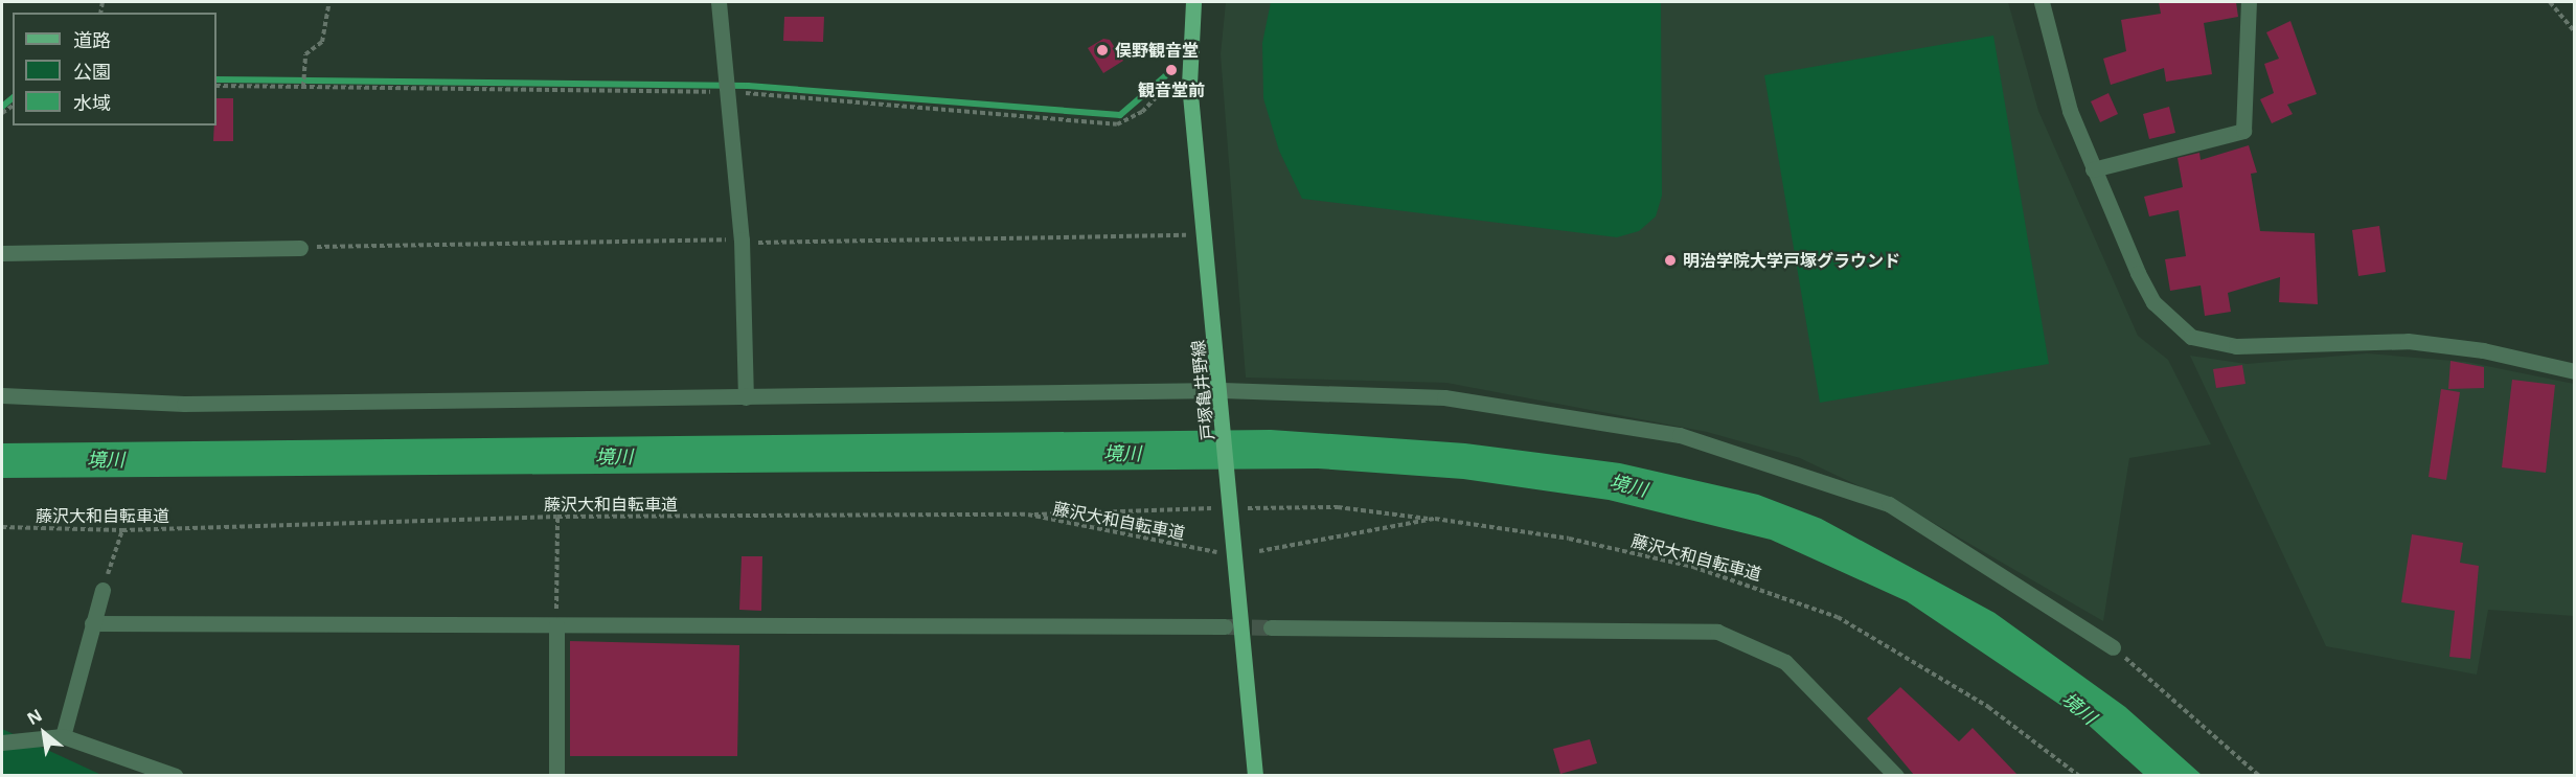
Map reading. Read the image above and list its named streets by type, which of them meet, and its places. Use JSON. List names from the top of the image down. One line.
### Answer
{"streets":{"main road":["戸塚亀井野線"],"path":["藤沢大和自転車道"]},"water":["境川"],"places":["俣野観音堂","観音堂前","明治学院大学戸塚グラウンド"],"legend":["道路","公園","水域"],"north":"top left"}
